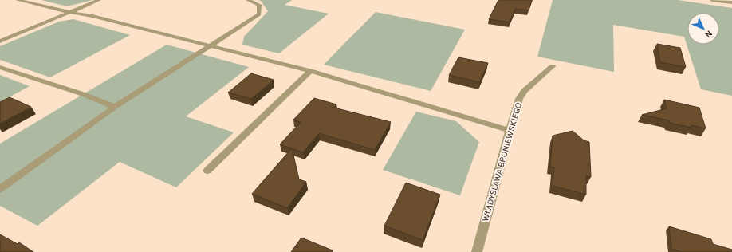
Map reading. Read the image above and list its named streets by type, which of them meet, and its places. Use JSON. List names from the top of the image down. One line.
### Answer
{"streets":{"street":["WŁADYSŁAWA BRONIEWSKIEGO"]},"north":"bottom right"}
